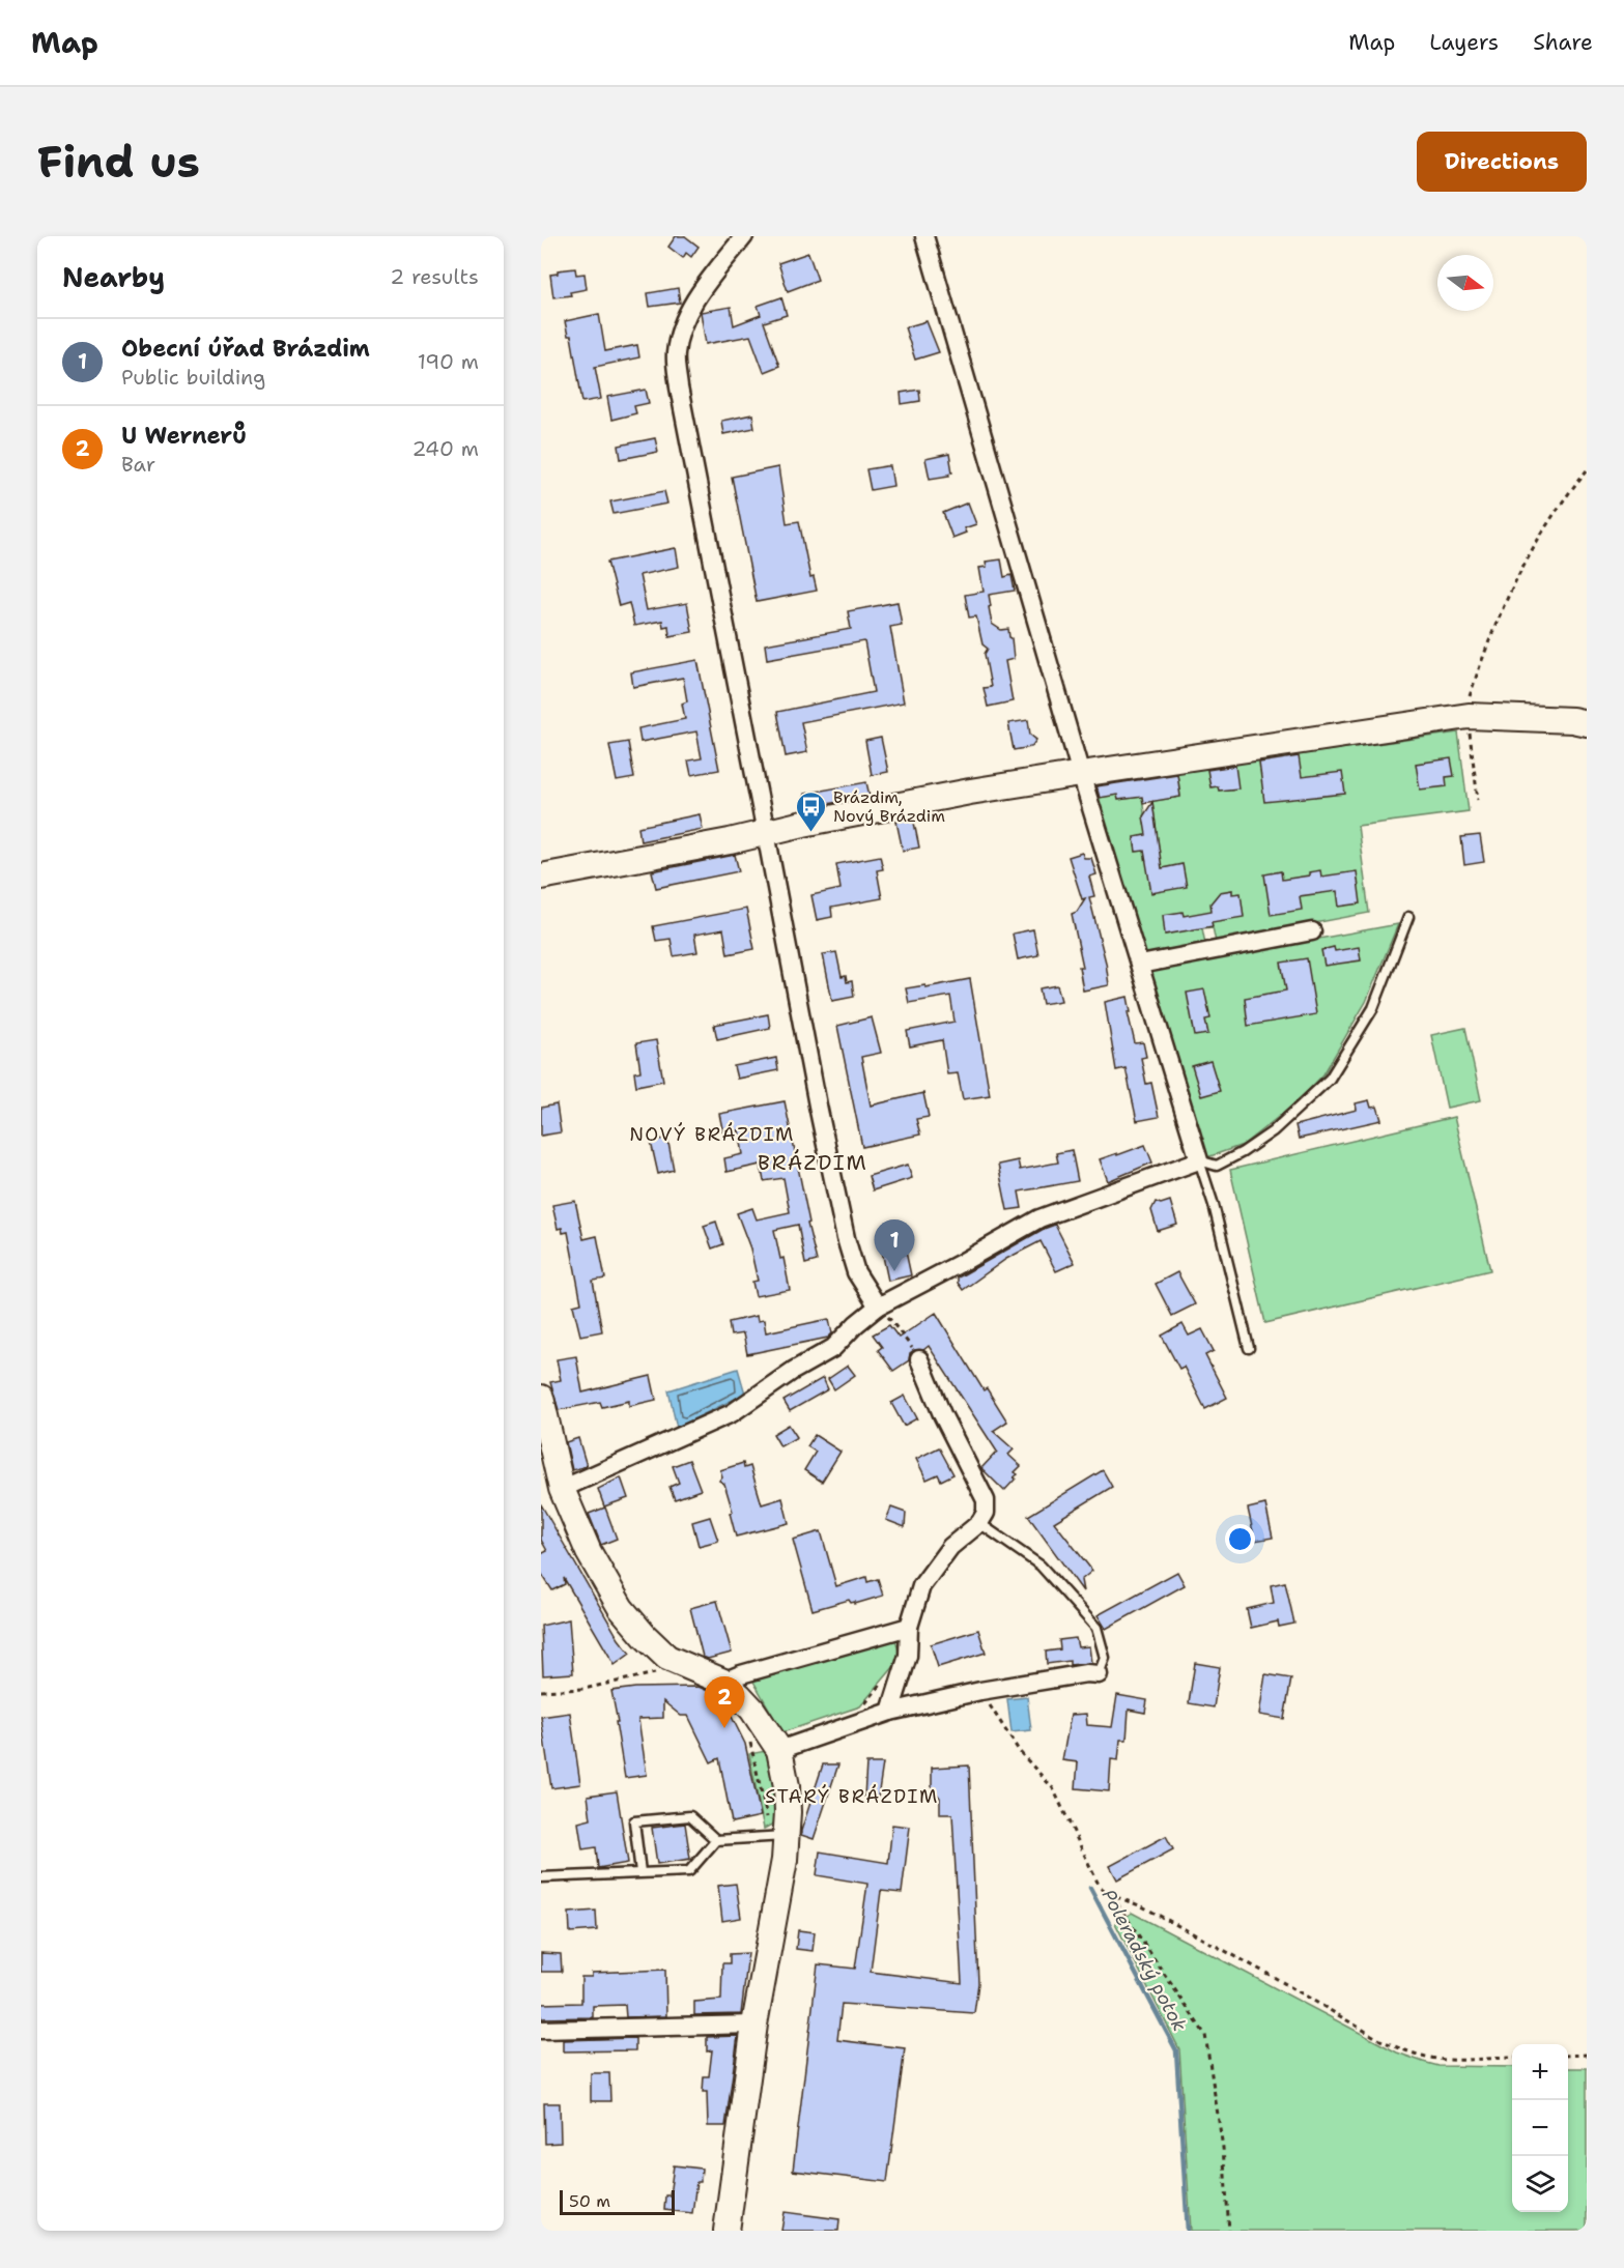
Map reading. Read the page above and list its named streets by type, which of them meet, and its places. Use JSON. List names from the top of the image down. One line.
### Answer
{"districts":["NOVÝ BRÁZDIM","BRÁZDIM","STARÝ BRÁZDIM"],"water":["Poleradský potok"],"places":{"bus stop":["Brázdim, Nový Brázdim"]},"scale_bar":"50 m","north":"right","page":{"header":"Map","nav":["Map","Layers","Share"],"buttons":"Directions","title":"Find us","heading":["Nearby","2 results"],"list":[{"mark":"1","name":"Obecní úřad Brázdim","note":"Public building","value":"190 m"},{"mark":"2","name":"U Wernerů","note":"Bar","value":"240 m"}],"pins":["1","2"],"map_buttons":["+","−"],"scale":"50 m"}}
